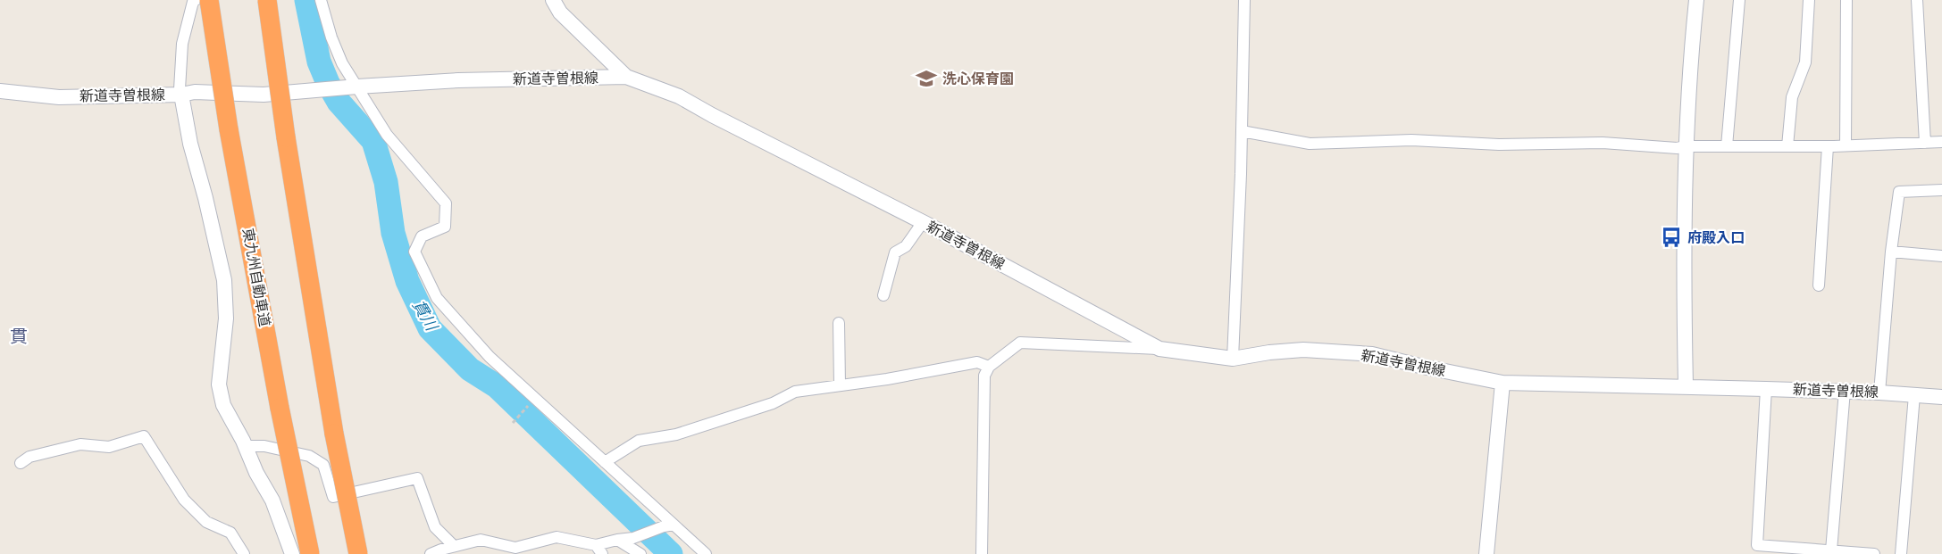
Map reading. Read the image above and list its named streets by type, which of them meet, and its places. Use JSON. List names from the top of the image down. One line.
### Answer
{"streets":{"highway":["東九州自動車道"],"main road":["新道寺曽根線"]},"districts":["貫"],"water":["貫川"],"places":{"school or university":["洗心保育園"],"bus stop":["府殿入口"]}}
